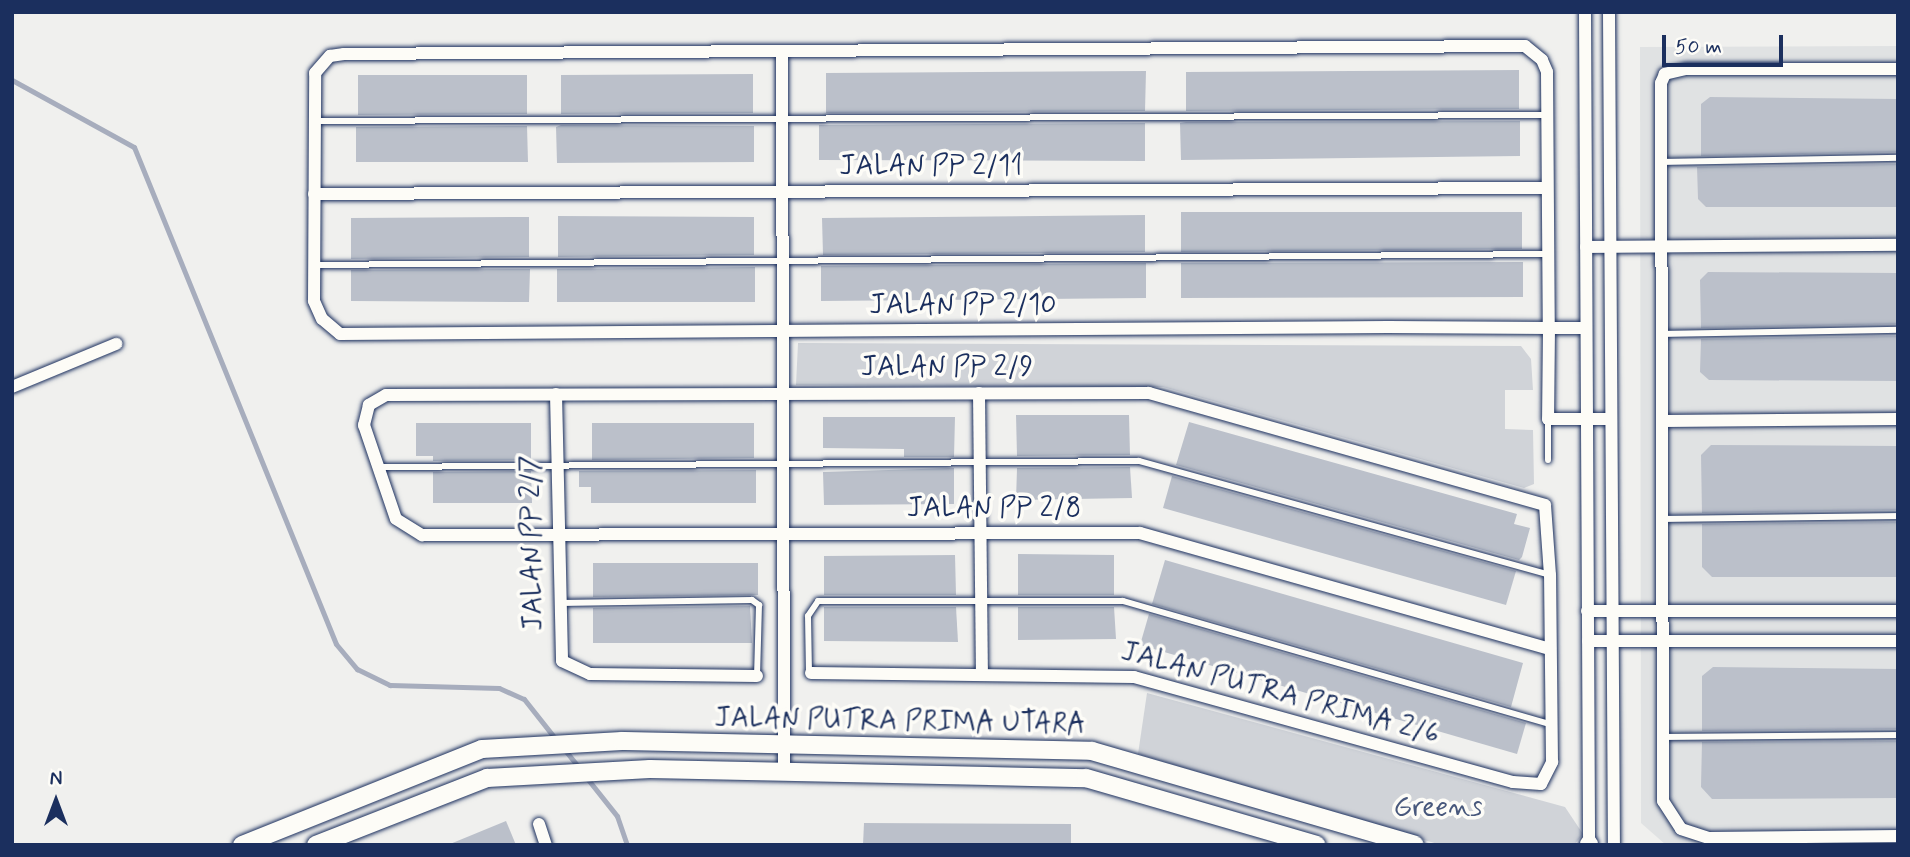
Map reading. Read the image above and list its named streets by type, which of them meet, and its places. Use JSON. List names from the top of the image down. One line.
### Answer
{"streets":{"main road":["JALAN PUTRA PRIMA UTARA"],"street":["JALAN PP 2/11","JALAN PP 2/10","JALAN PP 2/9","JALAN PP 2/8","JALAN PP 2/7","JALAN PUTRA PRIMA 2/6"]},"crossings":[["JALAN PP 2/9","JALAN PP 2/8"],["JALAN PP 2/9","JALAN PP 2/7"],["JALAN PP 2/8","JALAN PP 2/7"]],"parks":["Greens"],"scale_bar":"50 m","north":"top"}
